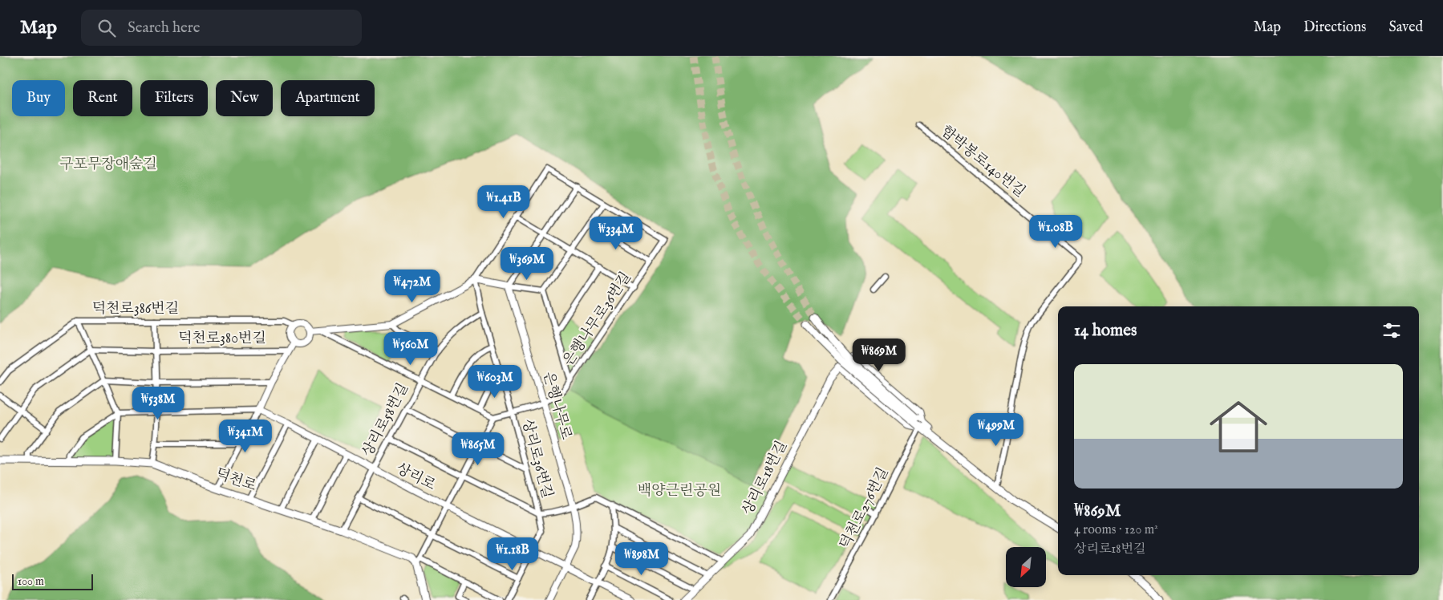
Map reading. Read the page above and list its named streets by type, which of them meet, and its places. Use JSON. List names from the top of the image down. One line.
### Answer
{"streets":{"main road":["덕천로"],"street":["함박봉로140번길","덕천로386번길","은행나무로36번길","덕천로380번길","은행나무로","상리로58번길","상리로36번길","상리로","상리로18번길","덕천로276번길"]},"crossings":[["은행나무로36번길","은행나무로"],["은행나무로36번길","상리로36번길"],["은행나무로","상리로"],["상리로58번길","상리로36번길"],["상리로58번길","상리로"],["상리로58번길","덕천로"],["상리로36번길","상리로"]],"parks":["구포무장애숲길","백양근린공원"],"scale_bar":"100 m","north":"bottom left","page":{"header":"Map","search":"Search here","nav":["Map","Directions","Saved"],"chip":["Buy","Rent","Filters","New","Apartment"],"price":["₩1.41B","₩1.08B","₩334M","₩369M","₩472M","₩560M","₩869M","₩603M","₩538M","₩499M","₩341M","₩865M","₩1.18B","₩898M"],"heading":"14 homes","list":[{"name":"₩869M","note":"4 rooms · 120 m² · 상리로18번길"}],"scale":"100 m"}}
